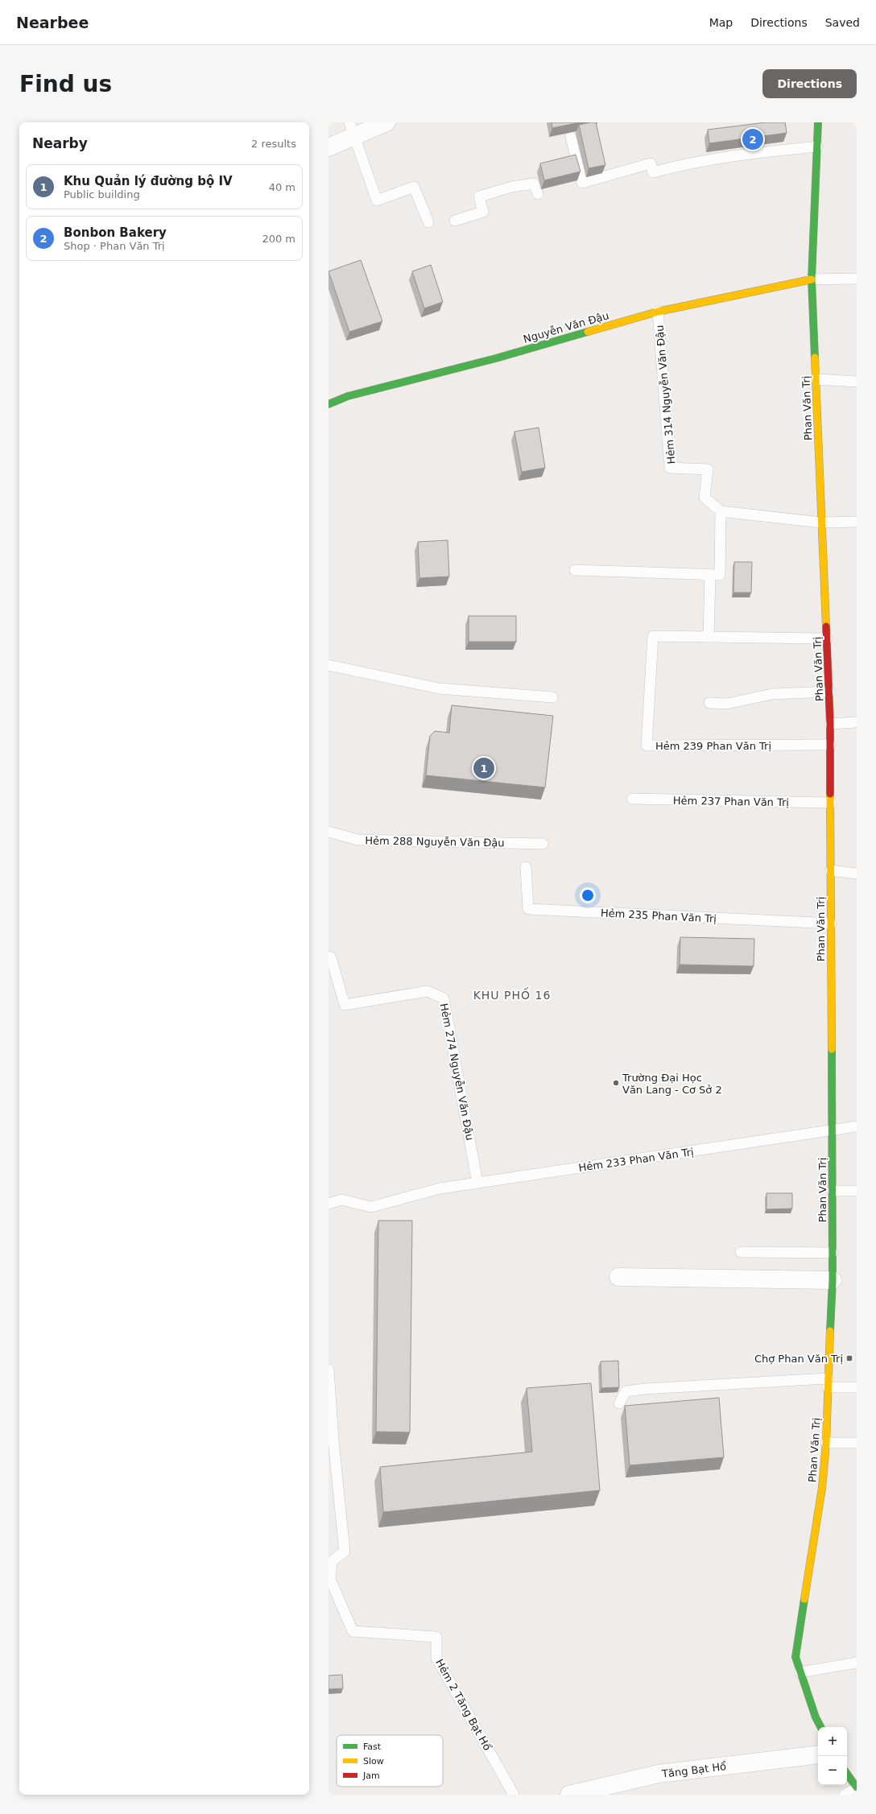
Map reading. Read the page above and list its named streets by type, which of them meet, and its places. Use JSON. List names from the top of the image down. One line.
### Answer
{"streets":{"main road":["Nguyễn Văn Đậu","Phan Văn Trị"],"street":["Tăng Bạt Hổ"],"lane":["Hẻm 314 Nguyễn Văn Đậu","Hẻm 239 Phan Văn Trị","Hẻm 237 Phan Văn Trị","Hẻm 288 Nguyễn Văn Đậu","Hẻm 235 Phan Văn Trị","Hẻm 274 Nguyễn Văn Đậu","Hẻm 233 Phan Văn Trị","Hẻm 2 Tăng Bạt Hổ"]},"crossings":[["Nguyễn Văn Đậu","Hẻm 314 Nguyễn Văn Đậu"],["Nguyễn Văn Đậu","Phan Văn Trị"],["Phan Văn Trị","Hẻm 239 Phan Văn Trị"],["Phan Văn Trị","Hẻm 237 Phan Văn Trị"],["Phan Văn Trị","Hẻm 235 Phan Văn Trị"],["Phan Văn Trị","Hẻm 233 Phan Văn Trị"],["Hẻm 274 Nguyễn Văn Đậu","Hẻm 233 Phan Văn Trị"]],"districts":["KHU PHỐ 16"],"places":{"other":["Trường Đại Học Văn Lang - Cơ Sở 2"],"transit":["Chợ Phan Văn Trị"]},"legend":["Fast","Slow","Jam"],"page":{"header":"Nearbee","nav":["Map","Directions","Saved"],"buttons":"Directions","title":"Find us","heading":["Nearby","2 results"],"pins":["2","1"],"list":[{"mark":"1","name":"Khu Quản lý đường bộ IV","note":"Public building","value":"40 m"},{"mark":"2","name":"Bonbon Bakery","note":"Shop · Phan Văn Trị","value":"200 m"}],"map_buttons":["+","−"]}}
